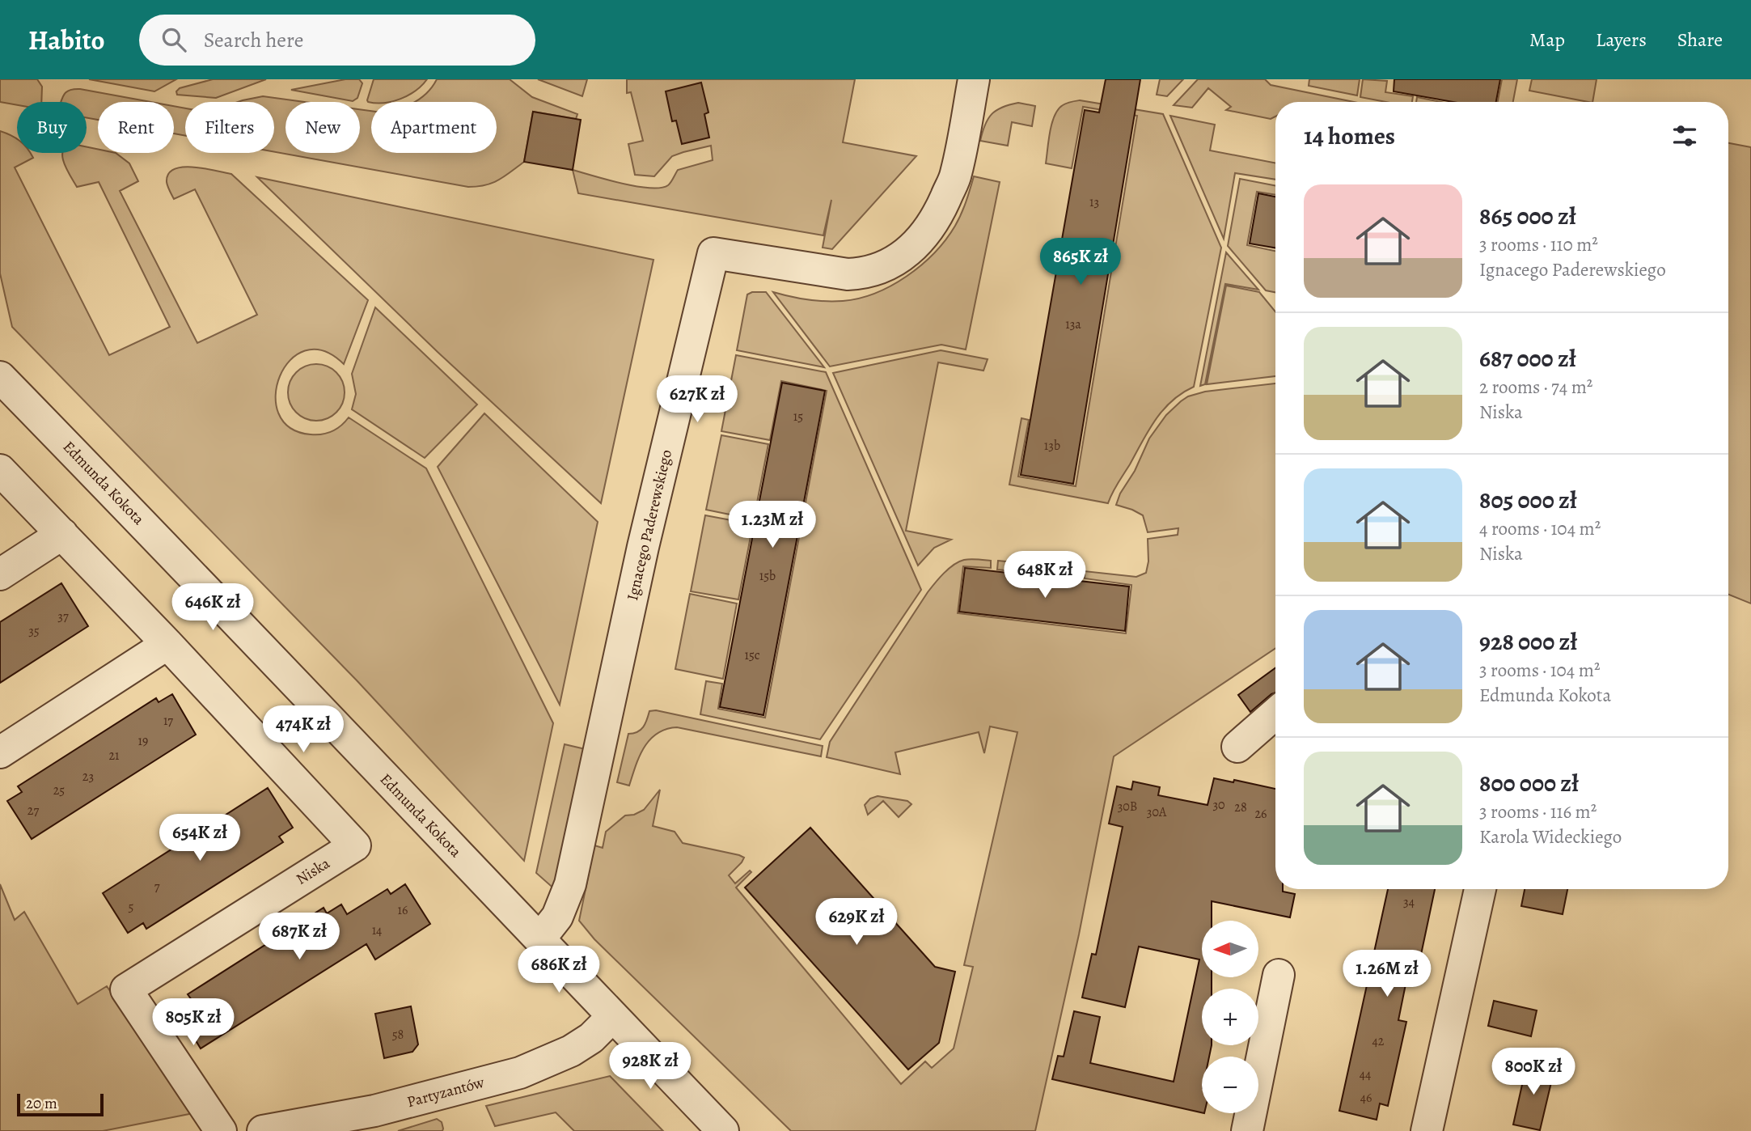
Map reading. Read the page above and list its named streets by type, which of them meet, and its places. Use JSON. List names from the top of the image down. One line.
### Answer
{"streets":{"street":["Edmunda Kokota","Ignacego Paderewskiego","Niska","Partyzantów"]},"crossings":[["Edmunda Kokota","Ignacego Paderewskiego"],["Edmunda Kokota","Partyzantów"]],"house_numbers":["13","13a","15","13b","15b","37","35","15c","17","19","21","23","25","30","30B","28","27","30A","26","7","34","5","16","14","58","42","44","46"],"scale_bar":"20 m","north":"left","page":{"header":"Habito","search":"Search here","nav":["Map","Layers","Share"],"chip":["Buy","Rent","Filters","New","Apartment"],"heading":"14 homes","list":[{"name":"865 000 zł","note":"3 rooms · 110 m² · Ignacego Paderewskiego"},{"name":"687 000 zł","note":"2 rooms · 74 m² · Niska"},{"name":"805 000 zł","note":"4 rooms · 104 m² · Niska"},{"name":"928 000 zł","note":"3 rooms · 104 m² · Edmunda Kokota"},{"name":"800 000 zł","note":"3 rooms · 116 m² · Karola Wideckiego"}],"price":["865K zł","627K zł","1.23M zł","648K zł","646K zł","474K zł","654K zł","629K zł","687K zł","686K zł","1.26M zł","805K zł","928K zł","800K zł"],"map_buttons":["+","−"],"scale":"20 m"}}
